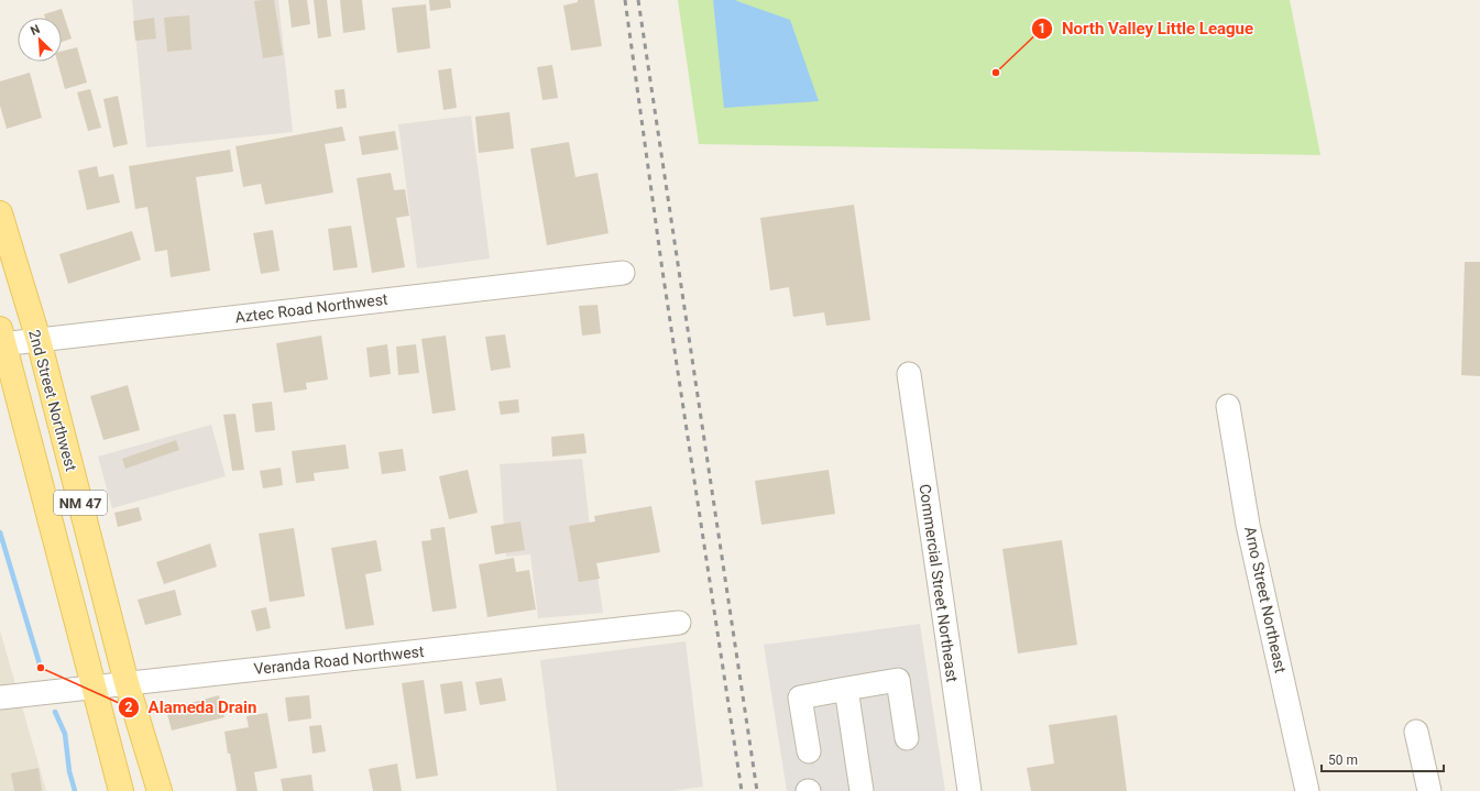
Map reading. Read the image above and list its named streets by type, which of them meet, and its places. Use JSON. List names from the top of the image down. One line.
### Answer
{"streets":{"main road":["2nd Street Northwest","NM 47"],"street":["Aztec Road Northwest","Commercial Street Northeast","Arno Street Northeast","Veranda Road Northwest"]},"crossings":[["Aztec Road Northwest","2nd Street Northwest"],["2nd Street Northwest","Veranda Road Northwest"]],"places":["North Valley Little League","Alameda Drain"],"scale_bar":"50 m","north":"top left"}
